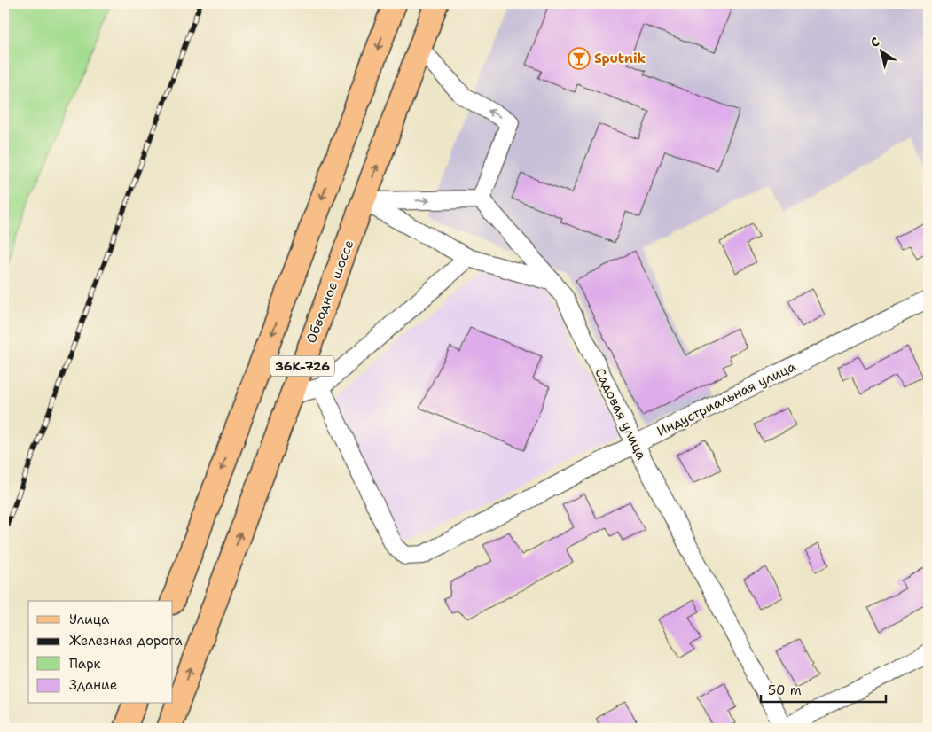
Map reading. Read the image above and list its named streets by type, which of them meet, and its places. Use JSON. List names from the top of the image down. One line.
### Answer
{"streets":{"main road":["Обводное шоссе","36К-726"],"street":["Индустриальная улица","Садовая улица"]},"crossings":[["Индустриальная улица","Садовая улица"]],"places":{"bar":["Sputnik"]},"legend":["Улица","Железная дорога","Парк","Здание"],"scale_bar":"50 m","north":"top left"}
